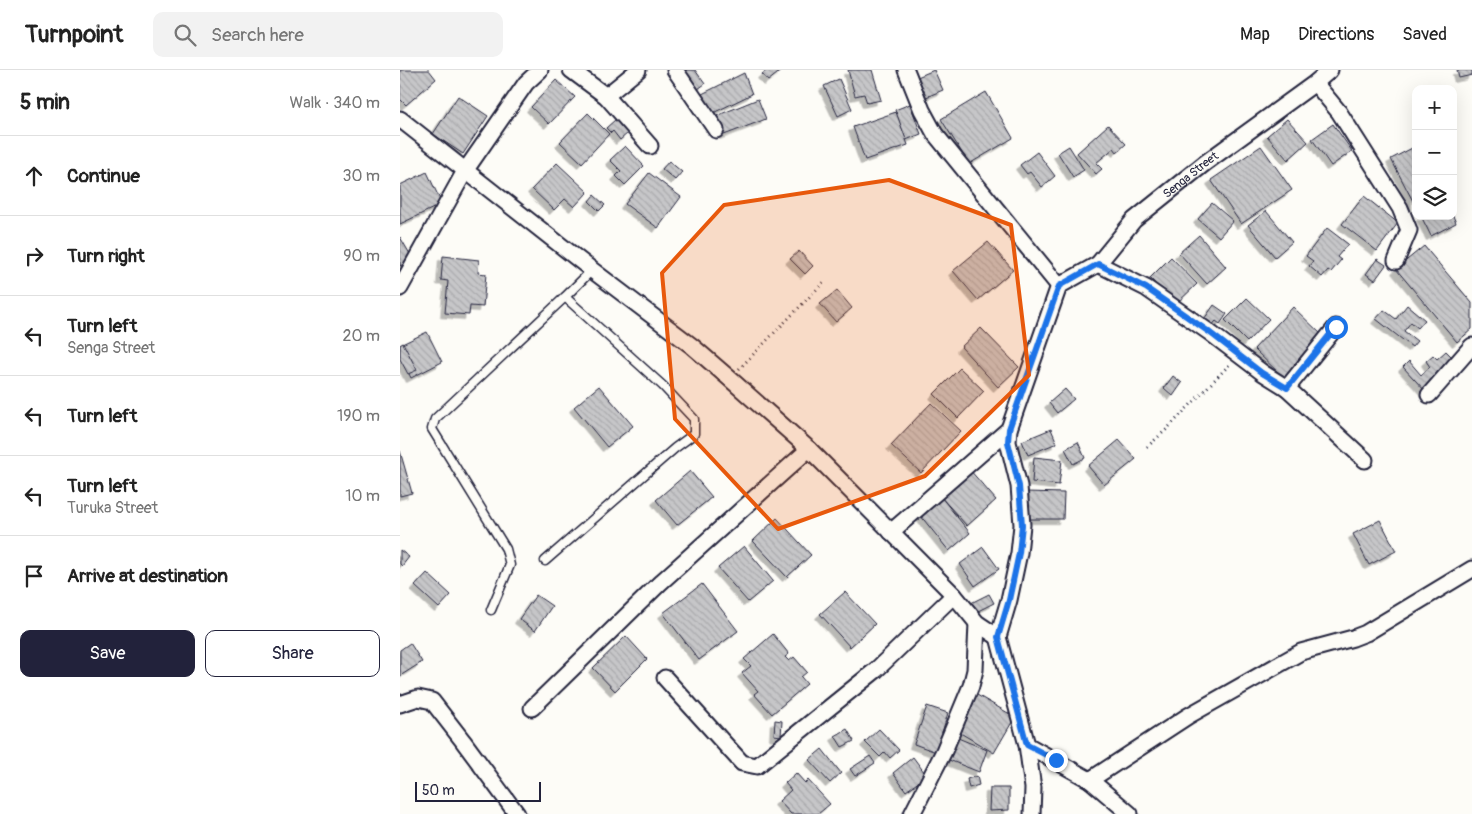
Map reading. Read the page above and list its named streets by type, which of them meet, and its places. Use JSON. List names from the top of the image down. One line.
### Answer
{"streets":{"street":["Senga Street"]},"scale_bar":"50 m","page":{"header":"Turnpoint","search":"Search here","nav":["Map","Directions","Saved"],"heading":["5 min","Walk · 340 m"],"map_buttons":["+","−"],"list":[["Continue","30 m"],["Turn right","90 m"],["Turn left","Senga Street","20 m"],["Turn left","190 m"],["Turn left","Turuka Street","10 m"],"Arrive at destination"],"buttons":["Save","Share"],"scale":"50 m"}}
